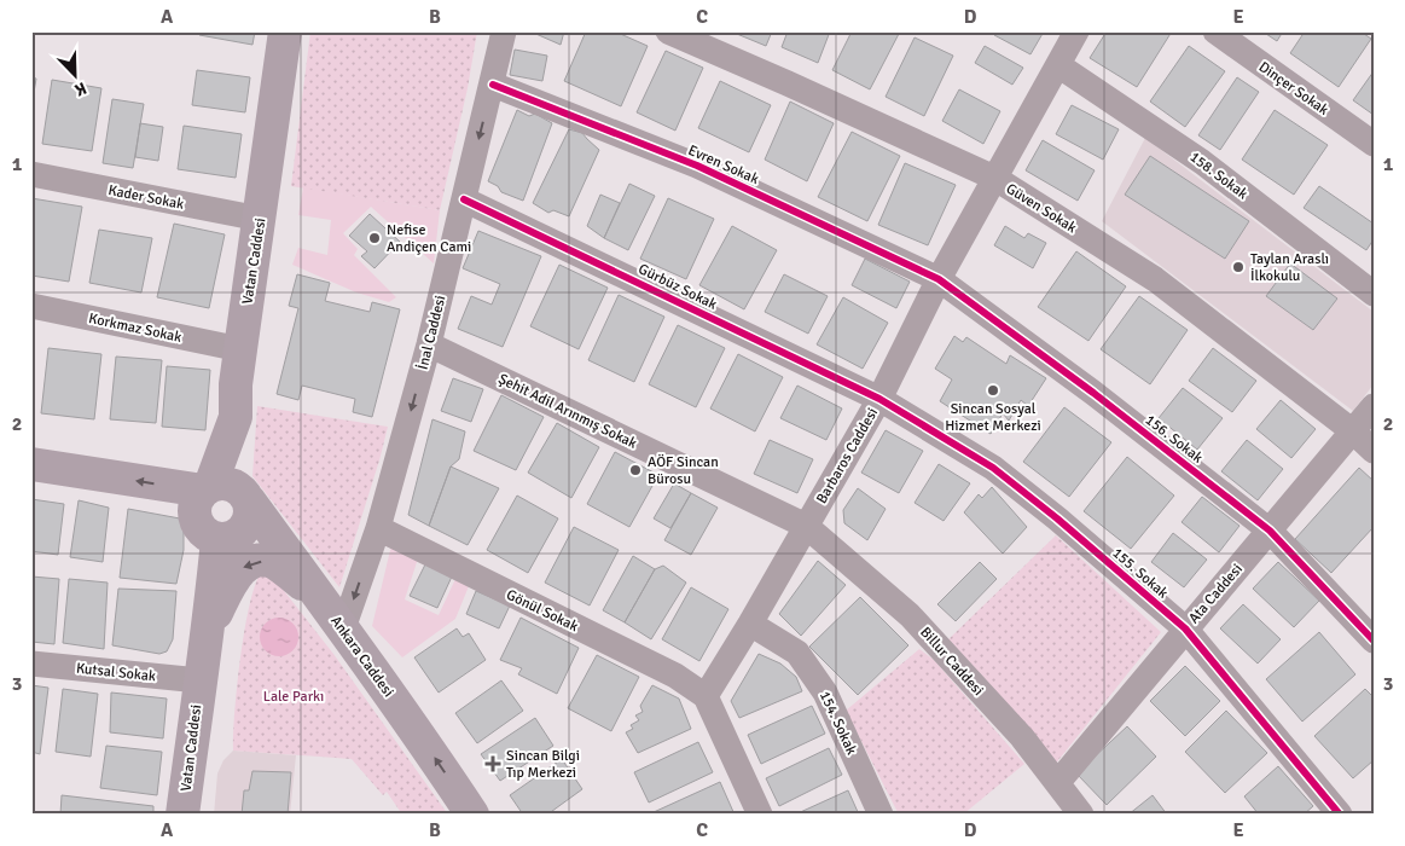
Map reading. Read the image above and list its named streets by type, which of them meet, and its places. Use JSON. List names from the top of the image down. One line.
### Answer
{"streets":{"main road":["Vatan Caddesi","Ankara Caddesi"],"street":["Dinçer Sokak","Evren Sokak","158. Sokak","Kader Sokak","Güven Sokak","Gürbüz Sokak","Korkmaz Sokak","İnal Caddesi","Şehit Adil Arınmış Sokak","156. Sokak","Barbaros Caddesi","155. Sokak","Ata Caddesi","Gönül Sokak","Billur Caddesi","Kutsal Sokak","154. Sokak"]},"crossings":[["Evren Sokak","İnal Caddesi"],["Evren Sokak","156. Sokak"],["Evren Sokak","Barbaros Caddesi"],["158. Sokak","Barbaros Caddesi"],["Kader Sokak","Vatan Caddesi"],["Güven Sokak","Barbaros Caddesi"],["Güven Sokak","Ata Caddesi"],["Vatan Caddesi","Korkmaz Sokak"],["Vatan Caddesi","Ankara Caddesi"],["Vatan Caddesi","Kutsal Sokak"],["Gürbüz Sokak","İnal Caddesi"],["Gürbüz Sokak","Barbaros Caddesi"],["Gürbüz Sokak","155. Sokak"],["İnal Caddesi","Şehit Adil Arınmış Sokak"],["İnal Caddesi","Gönül Sokak"],["İnal Caddesi","Ankara Caddesi"],["Şehit Adil Arınmış Sokak","Barbaros Caddesi"],["Şehit Adil Arınmış Sokak","Billur Caddesi"],["156. Sokak","Barbaros Caddesi"],["156. Sokak","Ata Caddesi"],["Barbaros Caddesi","155. Sokak"],["Barbaros Caddesi","Gönül Sokak"],["Barbaros Caddesi","Billur Caddesi"],["Barbaros Caddesi","154. Sokak"],["155. Sokak","Ata Caddesi"],["Ata Caddesi","Billur Caddesi"]],"one_way":["İnal Caddesi","Ankara Caddesi"],"parks":["Lale Parkı"],"places":{"other":["Nefise Andiçen Cami","Taylan Araslı İlkokulu","Sincan Sosyal Hizmet Merkezi","AÖF Sincan Bürosu"],"health":["Sincan Bilgi Tıp Merkezi"]},"north":"bottom right","grid":{"columns":["A","B","C","D","E"],"rows":["1","2","3"]}}
